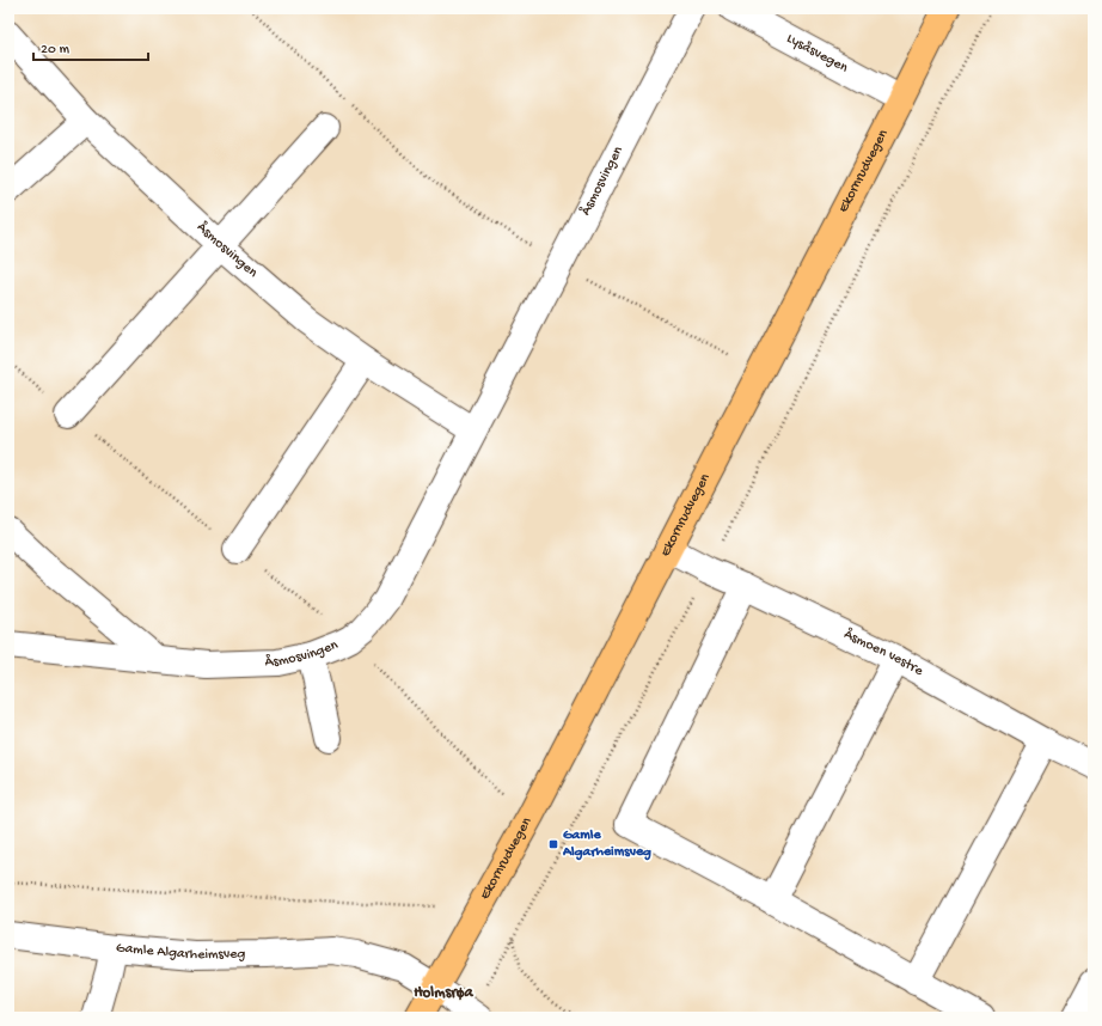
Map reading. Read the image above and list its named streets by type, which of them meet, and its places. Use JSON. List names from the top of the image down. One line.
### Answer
{"streets":{"main road":["Ekornrudvegen"],"street":["Lysåsvegen","Åsmosvingen","Åsmoen vestre","Gamle Algarheimsveg"]},"crossings":[["Lysåsvegen","Ekornrudvegen"],["Ekornrudvegen","Åsmoen vestre"],["Ekornrudvegen","Gamle Algarheimsveg"]],"districts":["Holmsrøa"],"places":{"transit":["Gamle Algarheimsveg"]},"scale_bar":"20 m"}
